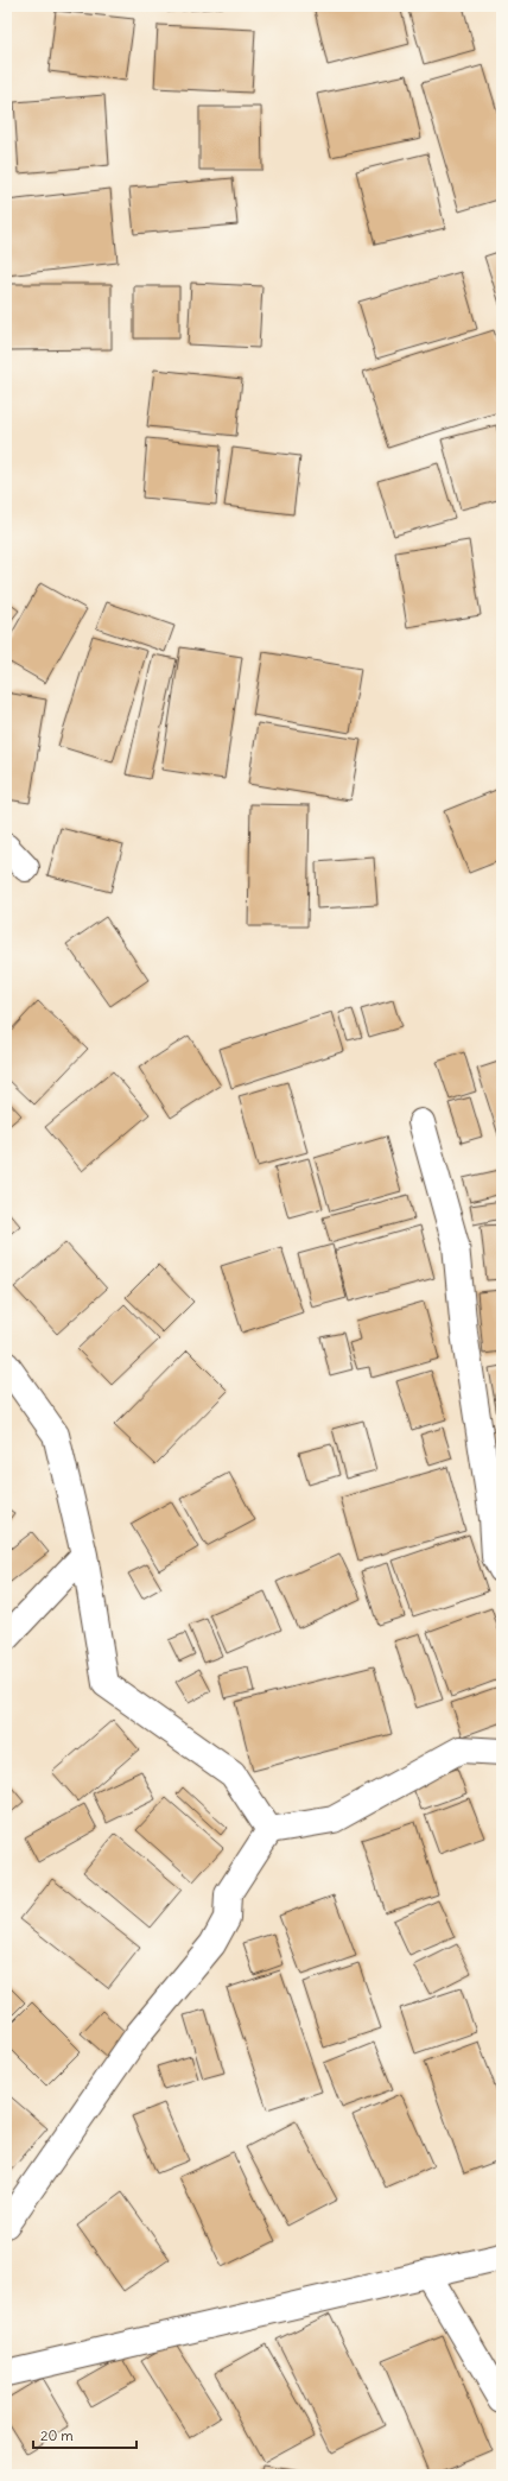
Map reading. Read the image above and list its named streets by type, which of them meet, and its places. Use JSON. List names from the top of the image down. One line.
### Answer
{"scale_bar":"20 m"}
